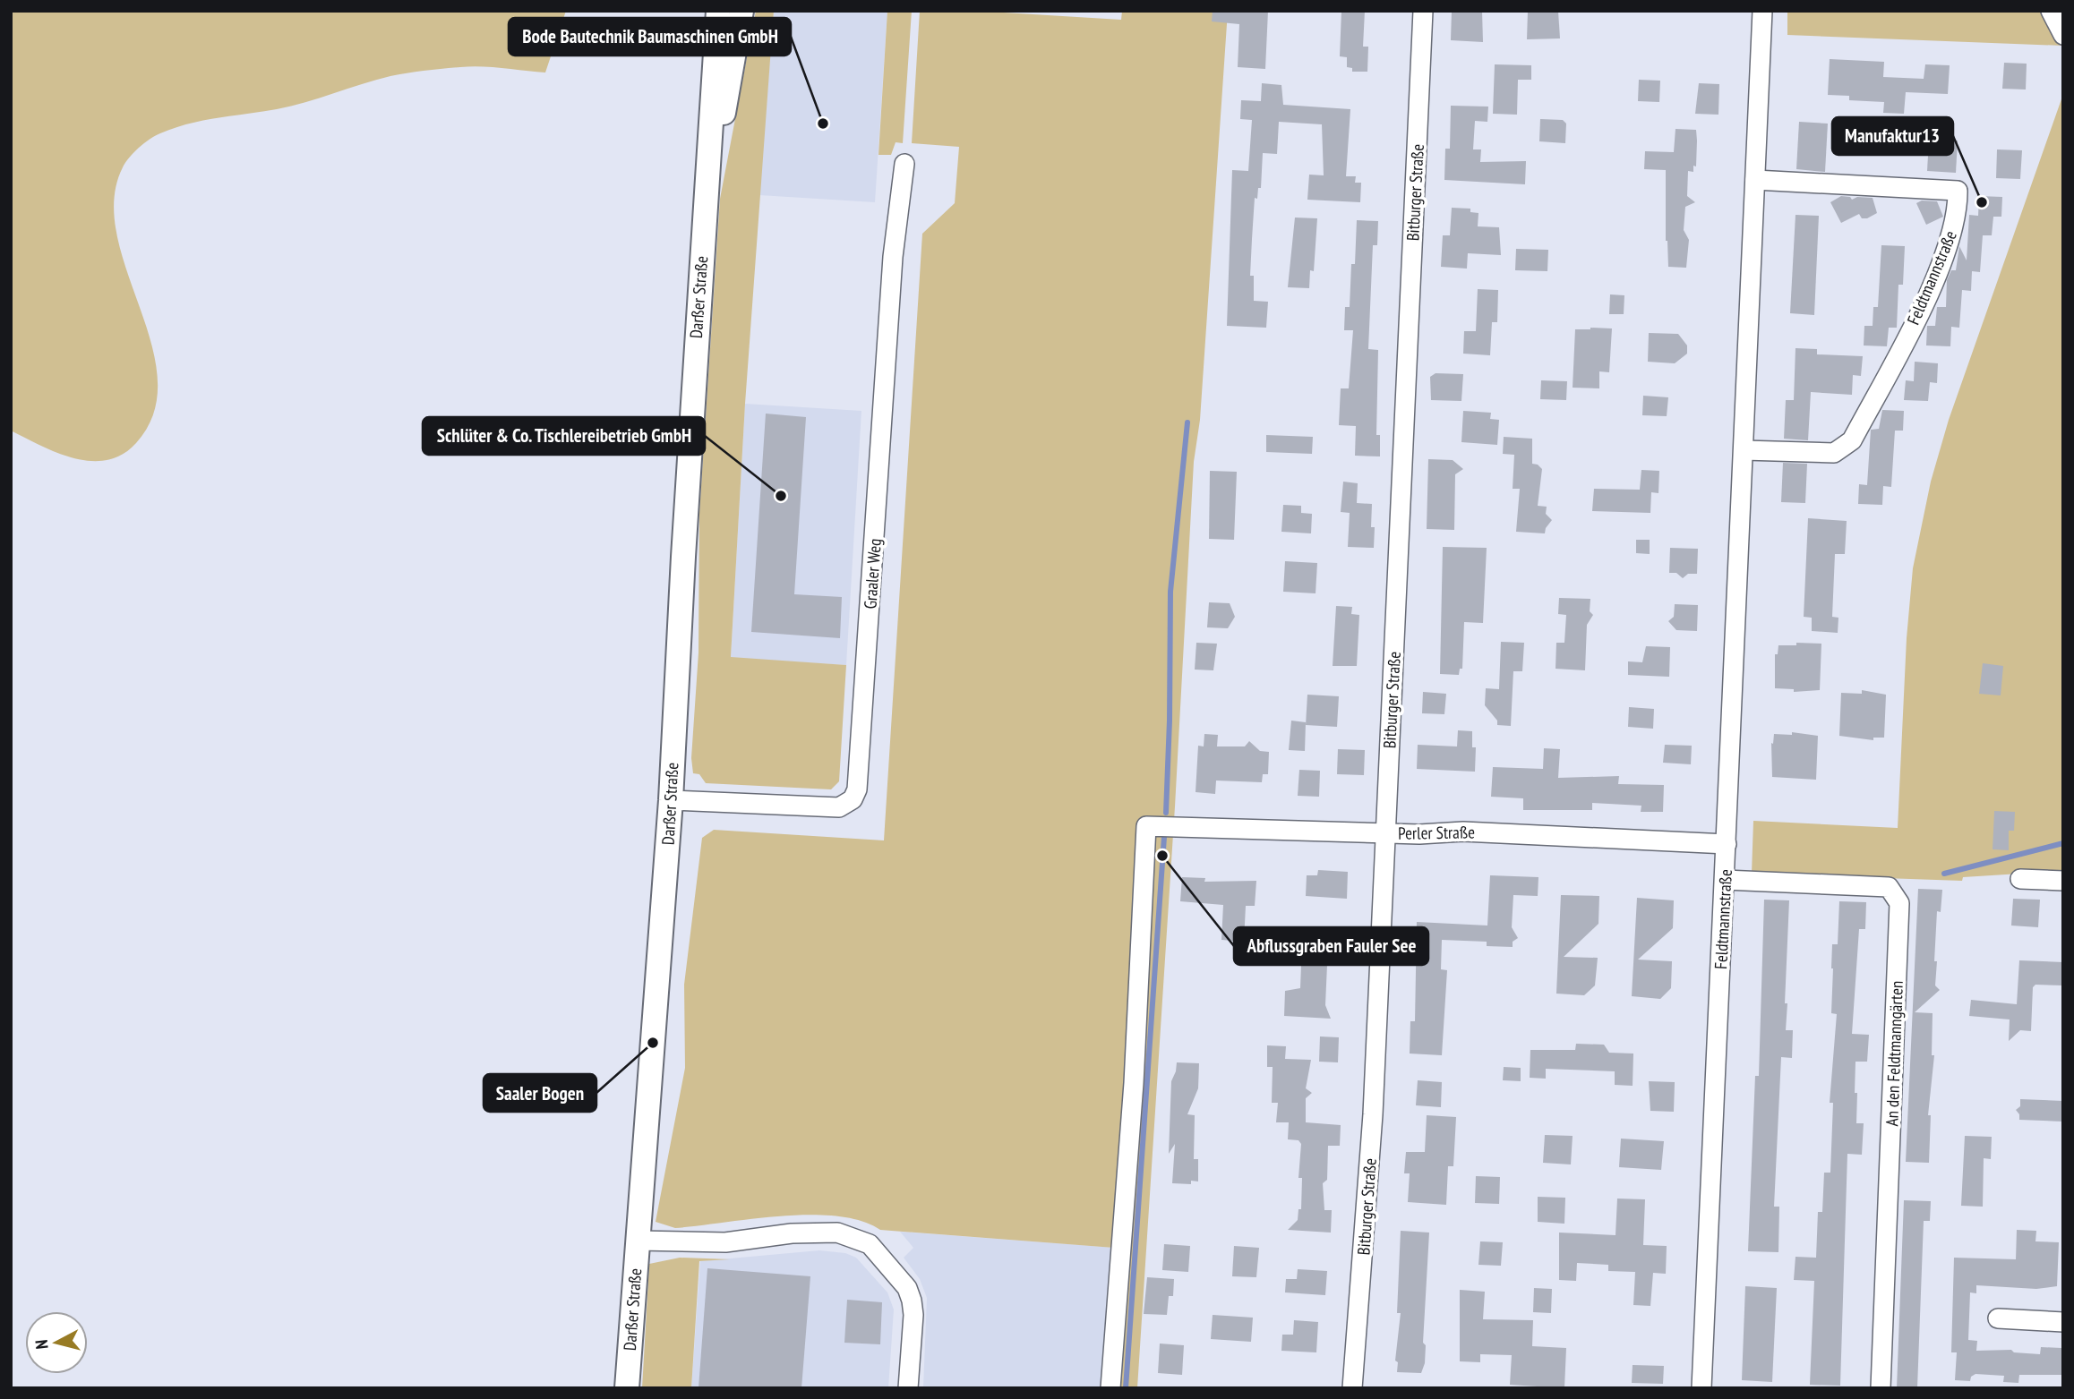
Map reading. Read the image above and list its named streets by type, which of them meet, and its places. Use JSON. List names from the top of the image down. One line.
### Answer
{"streets":{"main road":["Darßer Straße"],"street":["Bitburger Straße","Feldtmannstraße","Graaler Weg","Perler Straße","An den Feldtmanngärten"]},"crossings":[["Bitburger Straße","Perler Straße"],["Feldtmannstraße","Perler Straße"],["Feldtmannstraße","An den Feldtmanngärten"],["Darßer Straße","Graaler Weg"]],"places":["Bode Bautechnik Baumaschinen GmbH","Manufaktur13","Schlüter & Co. Tischlereibetrieb GmbH","Abflussgraben Fauler See","Saaler Bogen"],"north":"left"}
